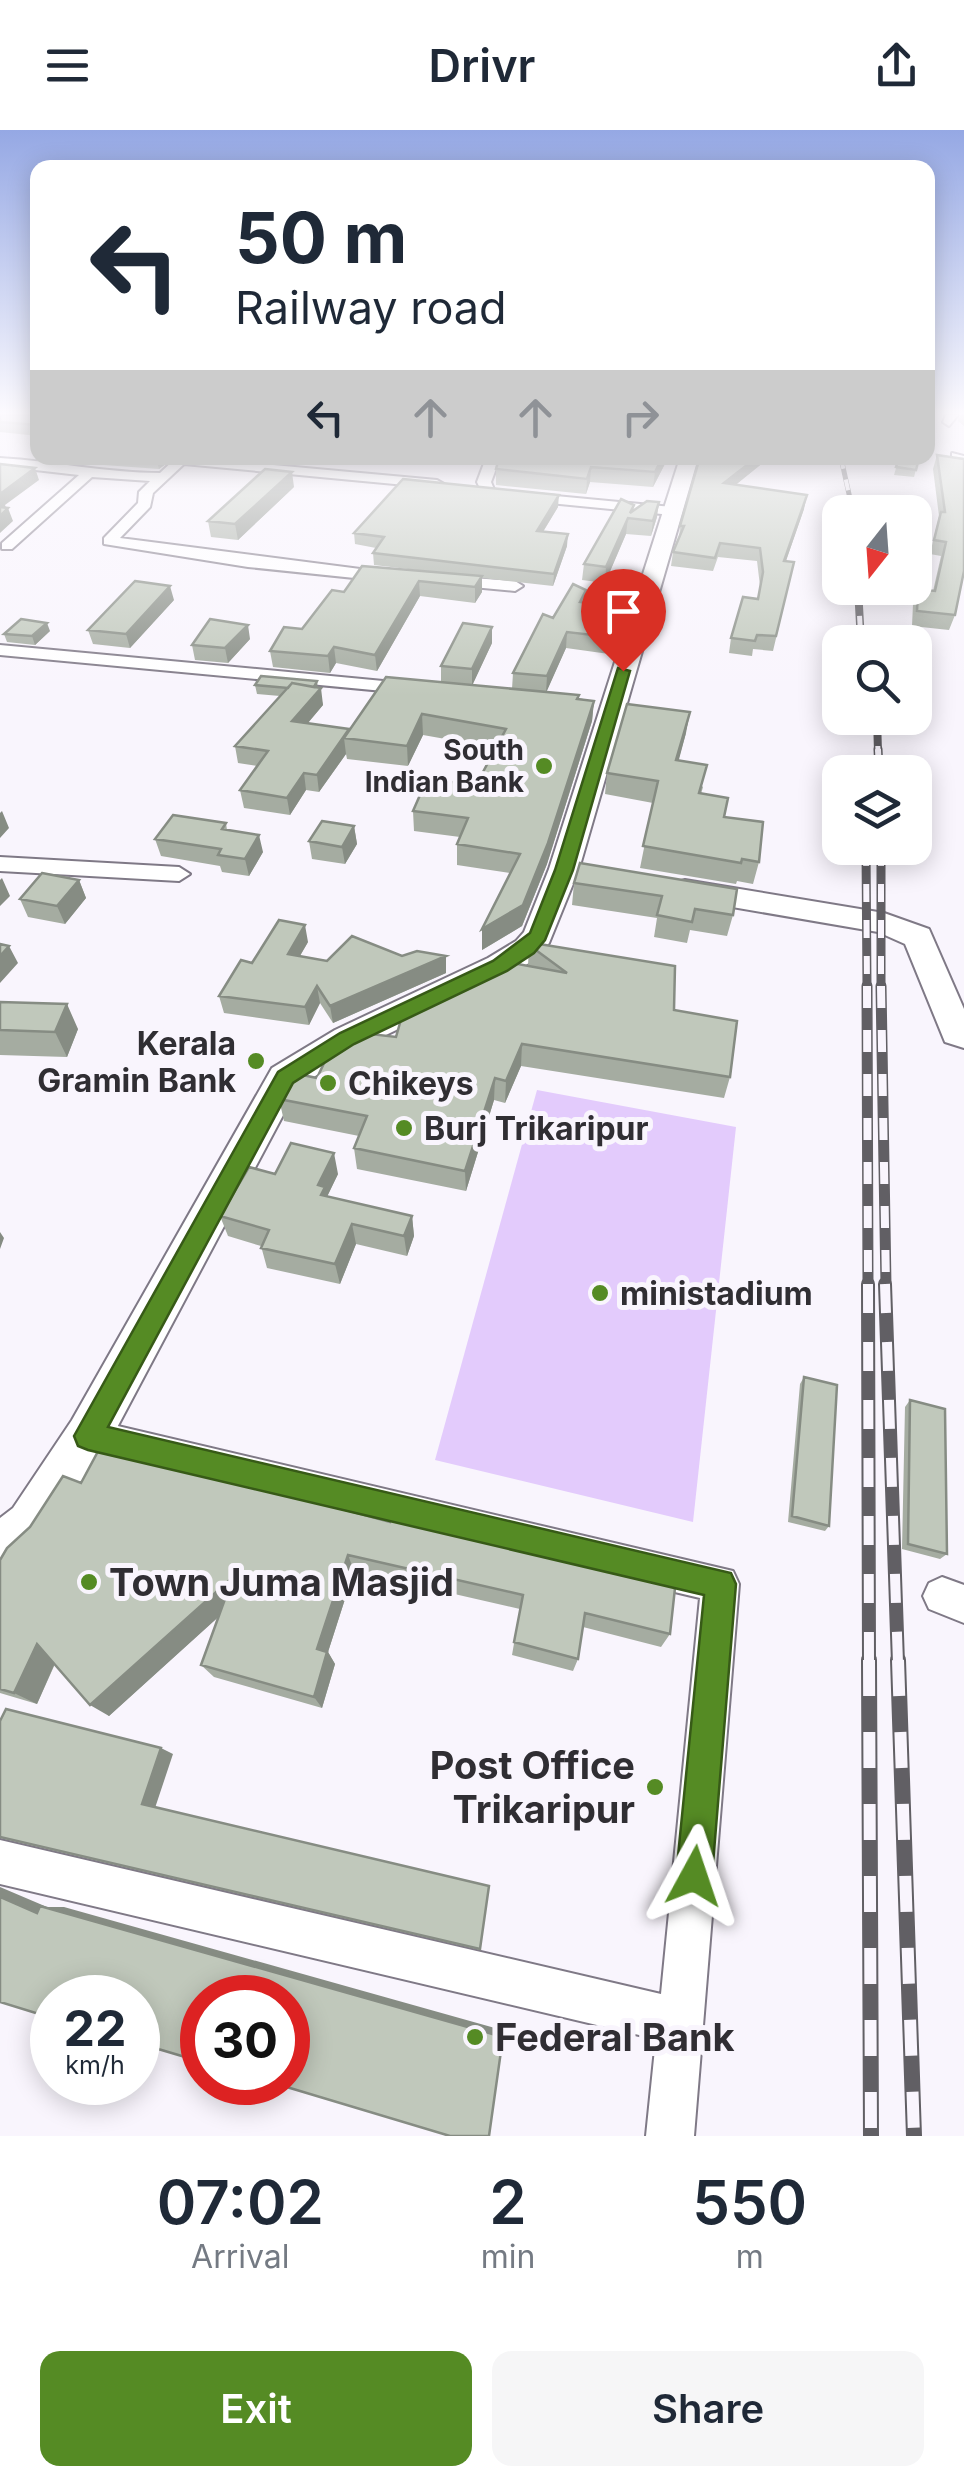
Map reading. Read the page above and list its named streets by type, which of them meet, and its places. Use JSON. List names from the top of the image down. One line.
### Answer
{"places":["South Indian Bank","Kerala Gramin Bank","Chikeys","Burj Trikaripur","ministadium","Town Juma Masjid","Post Office Trikaripur","Federal Bank"],"north":"bottom","page":{"header":"Drivr","turn":["50 m","Railway road"],"speed":"22 km/h","limit":"30","eta":["07:02","Arrival","2","min","550","m"],"buttons":["Exit","Share"]}}
